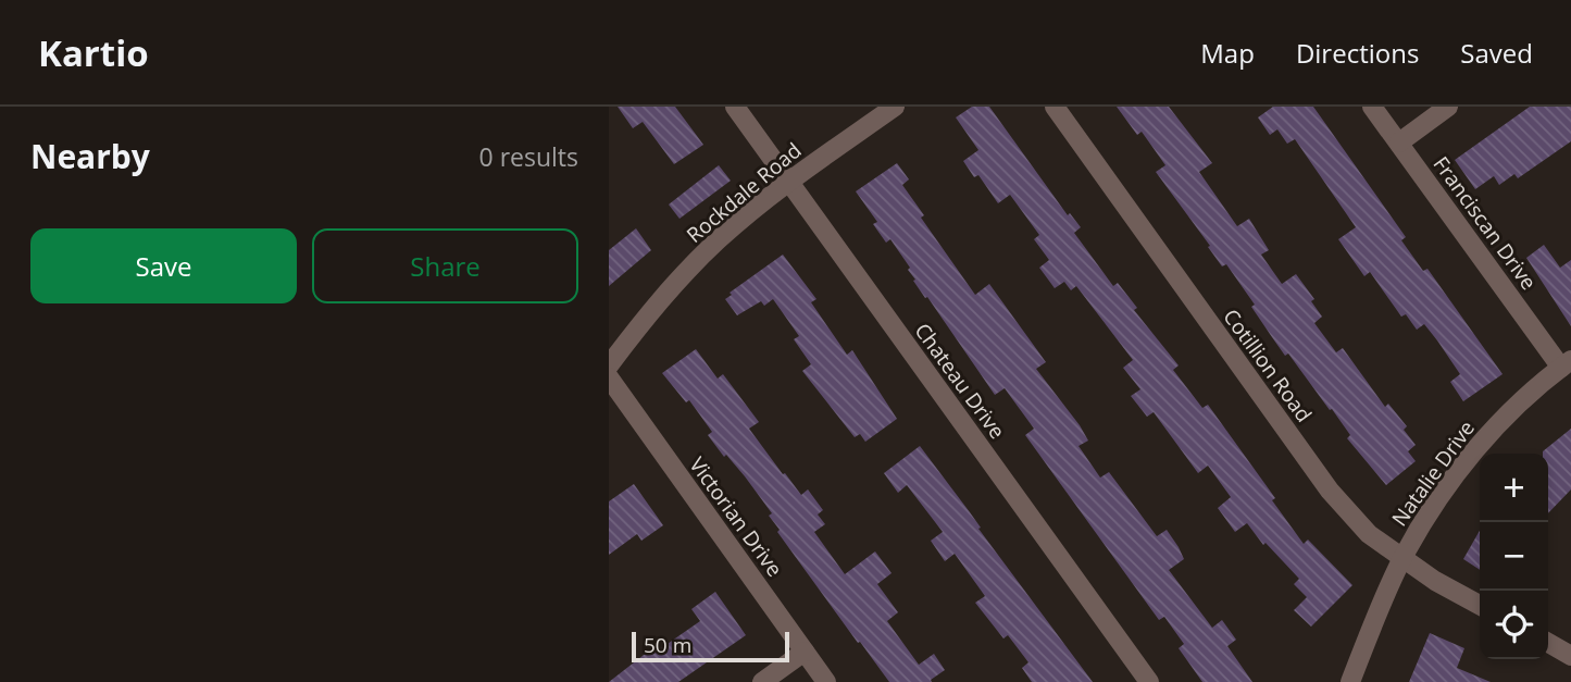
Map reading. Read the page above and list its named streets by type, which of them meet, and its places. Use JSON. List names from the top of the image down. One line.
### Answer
{"streets":{"street":["Rockdale Road","Franciscan Drive","Cotillion Road","Chateau Drive","Natalie Drive","Victorian Drive"]},"crossings":[["Rockdale Road","Chateau Drive"],["Franciscan Drive","Natalie Drive"],["Cotillion Road","Natalie Drive"]],"scale_bar":"50 m","page":{"header":"Kartio","nav":["Map","Directions","Saved"],"heading":["Nearby","0 results"],"buttons":["Save","Share"],"map_buttons":["+","−"],"scale":"50 m"}}
